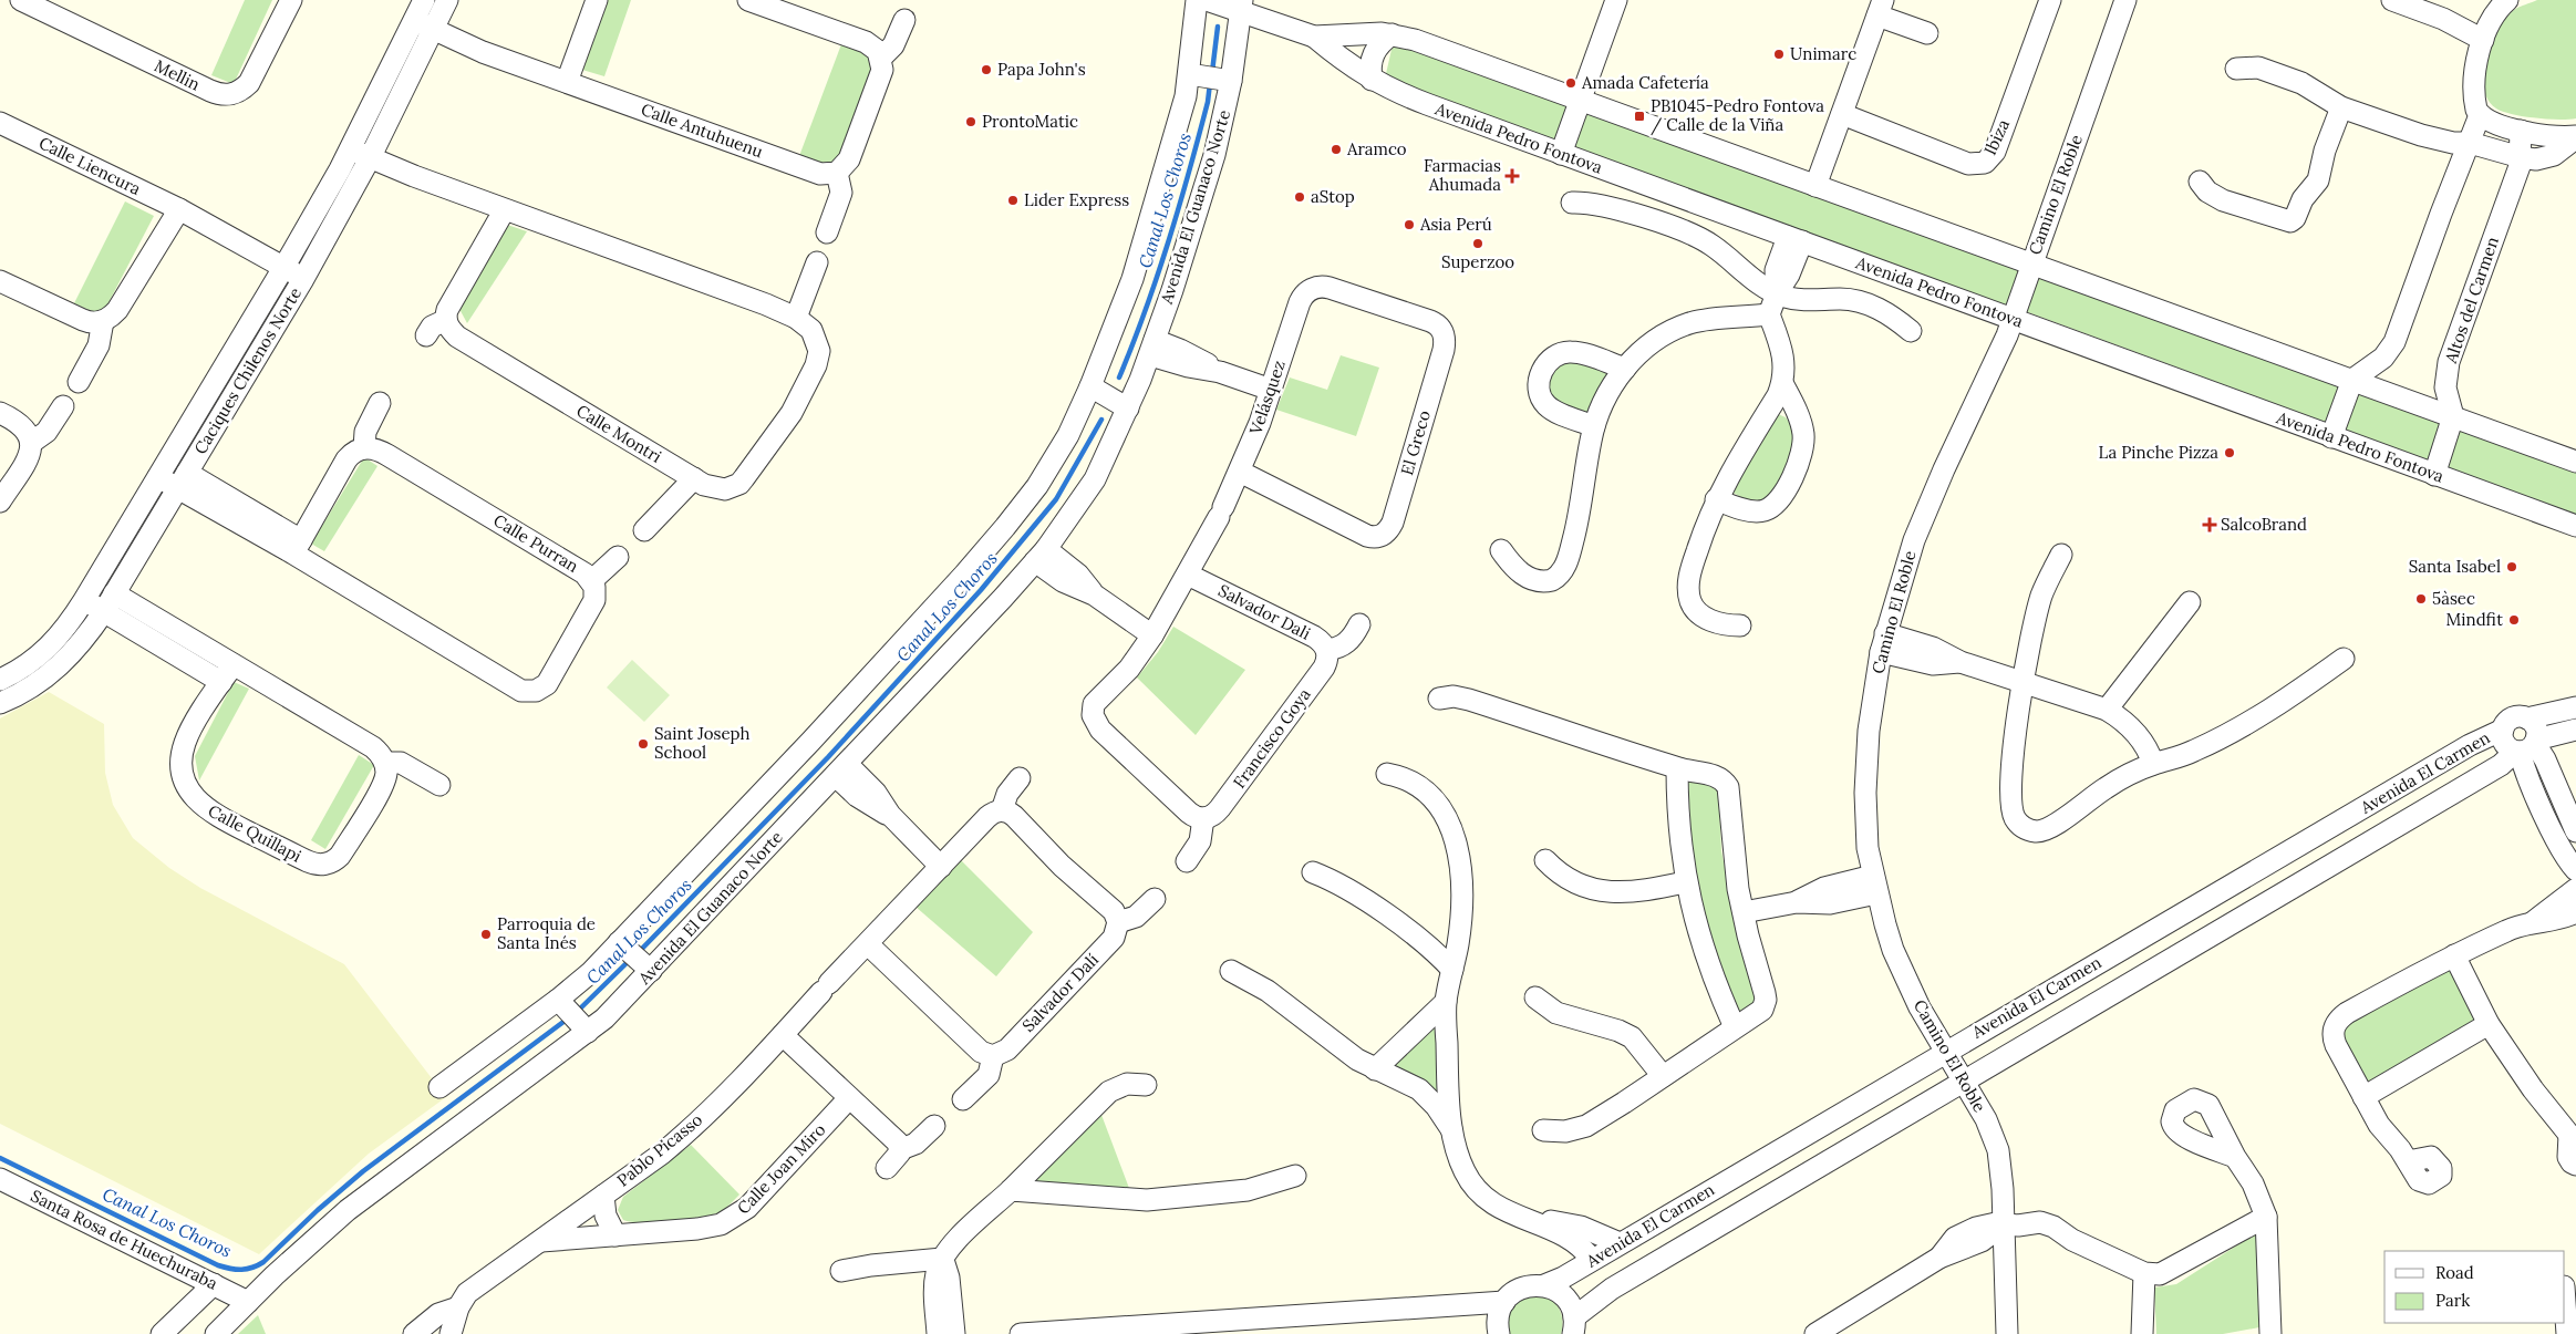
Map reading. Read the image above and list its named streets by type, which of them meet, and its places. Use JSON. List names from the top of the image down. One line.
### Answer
{"streets":{"street":["Mellin","Calle Antuhuenu","Ibiza","Avenida Pedro Fontova","Calle Liencura","Camino El Roble","Avenida El Guanaco Norte","Altos del Carmen","Caciques Chilenos Norte","Velásquez","Calle Montri","El Greco","Calle Purran","Salvador Dali","Francisco Goya","Avenida El Carmen","Calle Quillapi","Salvador Dalí","Pablo Picasso","Calle Joan Miro","Santa Rosa de Huechuraba"]},"crossings":[["Calle Antuhuenu","Caciques Chilenos Norte"],["Avenida Pedro Fontova","Camino El Roble"],["Avenida Pedro Fontova","Avenida El Guanaco Norte"],["Avenida Pedro Fontova","Altos del Carmen"],["Calle Liencura","Caciques Chilenos Norte"],["Camino El Roble","Avenida El Carmen"],["Avenida El Guanaco Norte","Santa Rosa de Huechuraba"],["Caciques Chilenos Norte","Calle Montri"],["Caciques Chilenos Norte","Calle Purran"],["Velásquez","El Greco"],["Velásquez","Salvador Dali"],["Velásquez","Francisco Goya"],["Salvador Dali","Francisco Goya"]],"water":["Canal Los Choros"],"places":{"other":["Unimarc","Papa John's","Amada Cafetería","ProntoMatic","Aramco","aStop","Lider Express","Asia Perú","Superzoo","La Pinche Pizza","Santa Isabel","5àsec","Mindfit","Saint Joseph School","Parroquia de Santa Inés"],"transit":["PB1045-Pedro Fontova / Calle de la Viña"],"health":["Farmacias Ahumada","SalcoBrand"]},"legend":["Road","Park"]}
